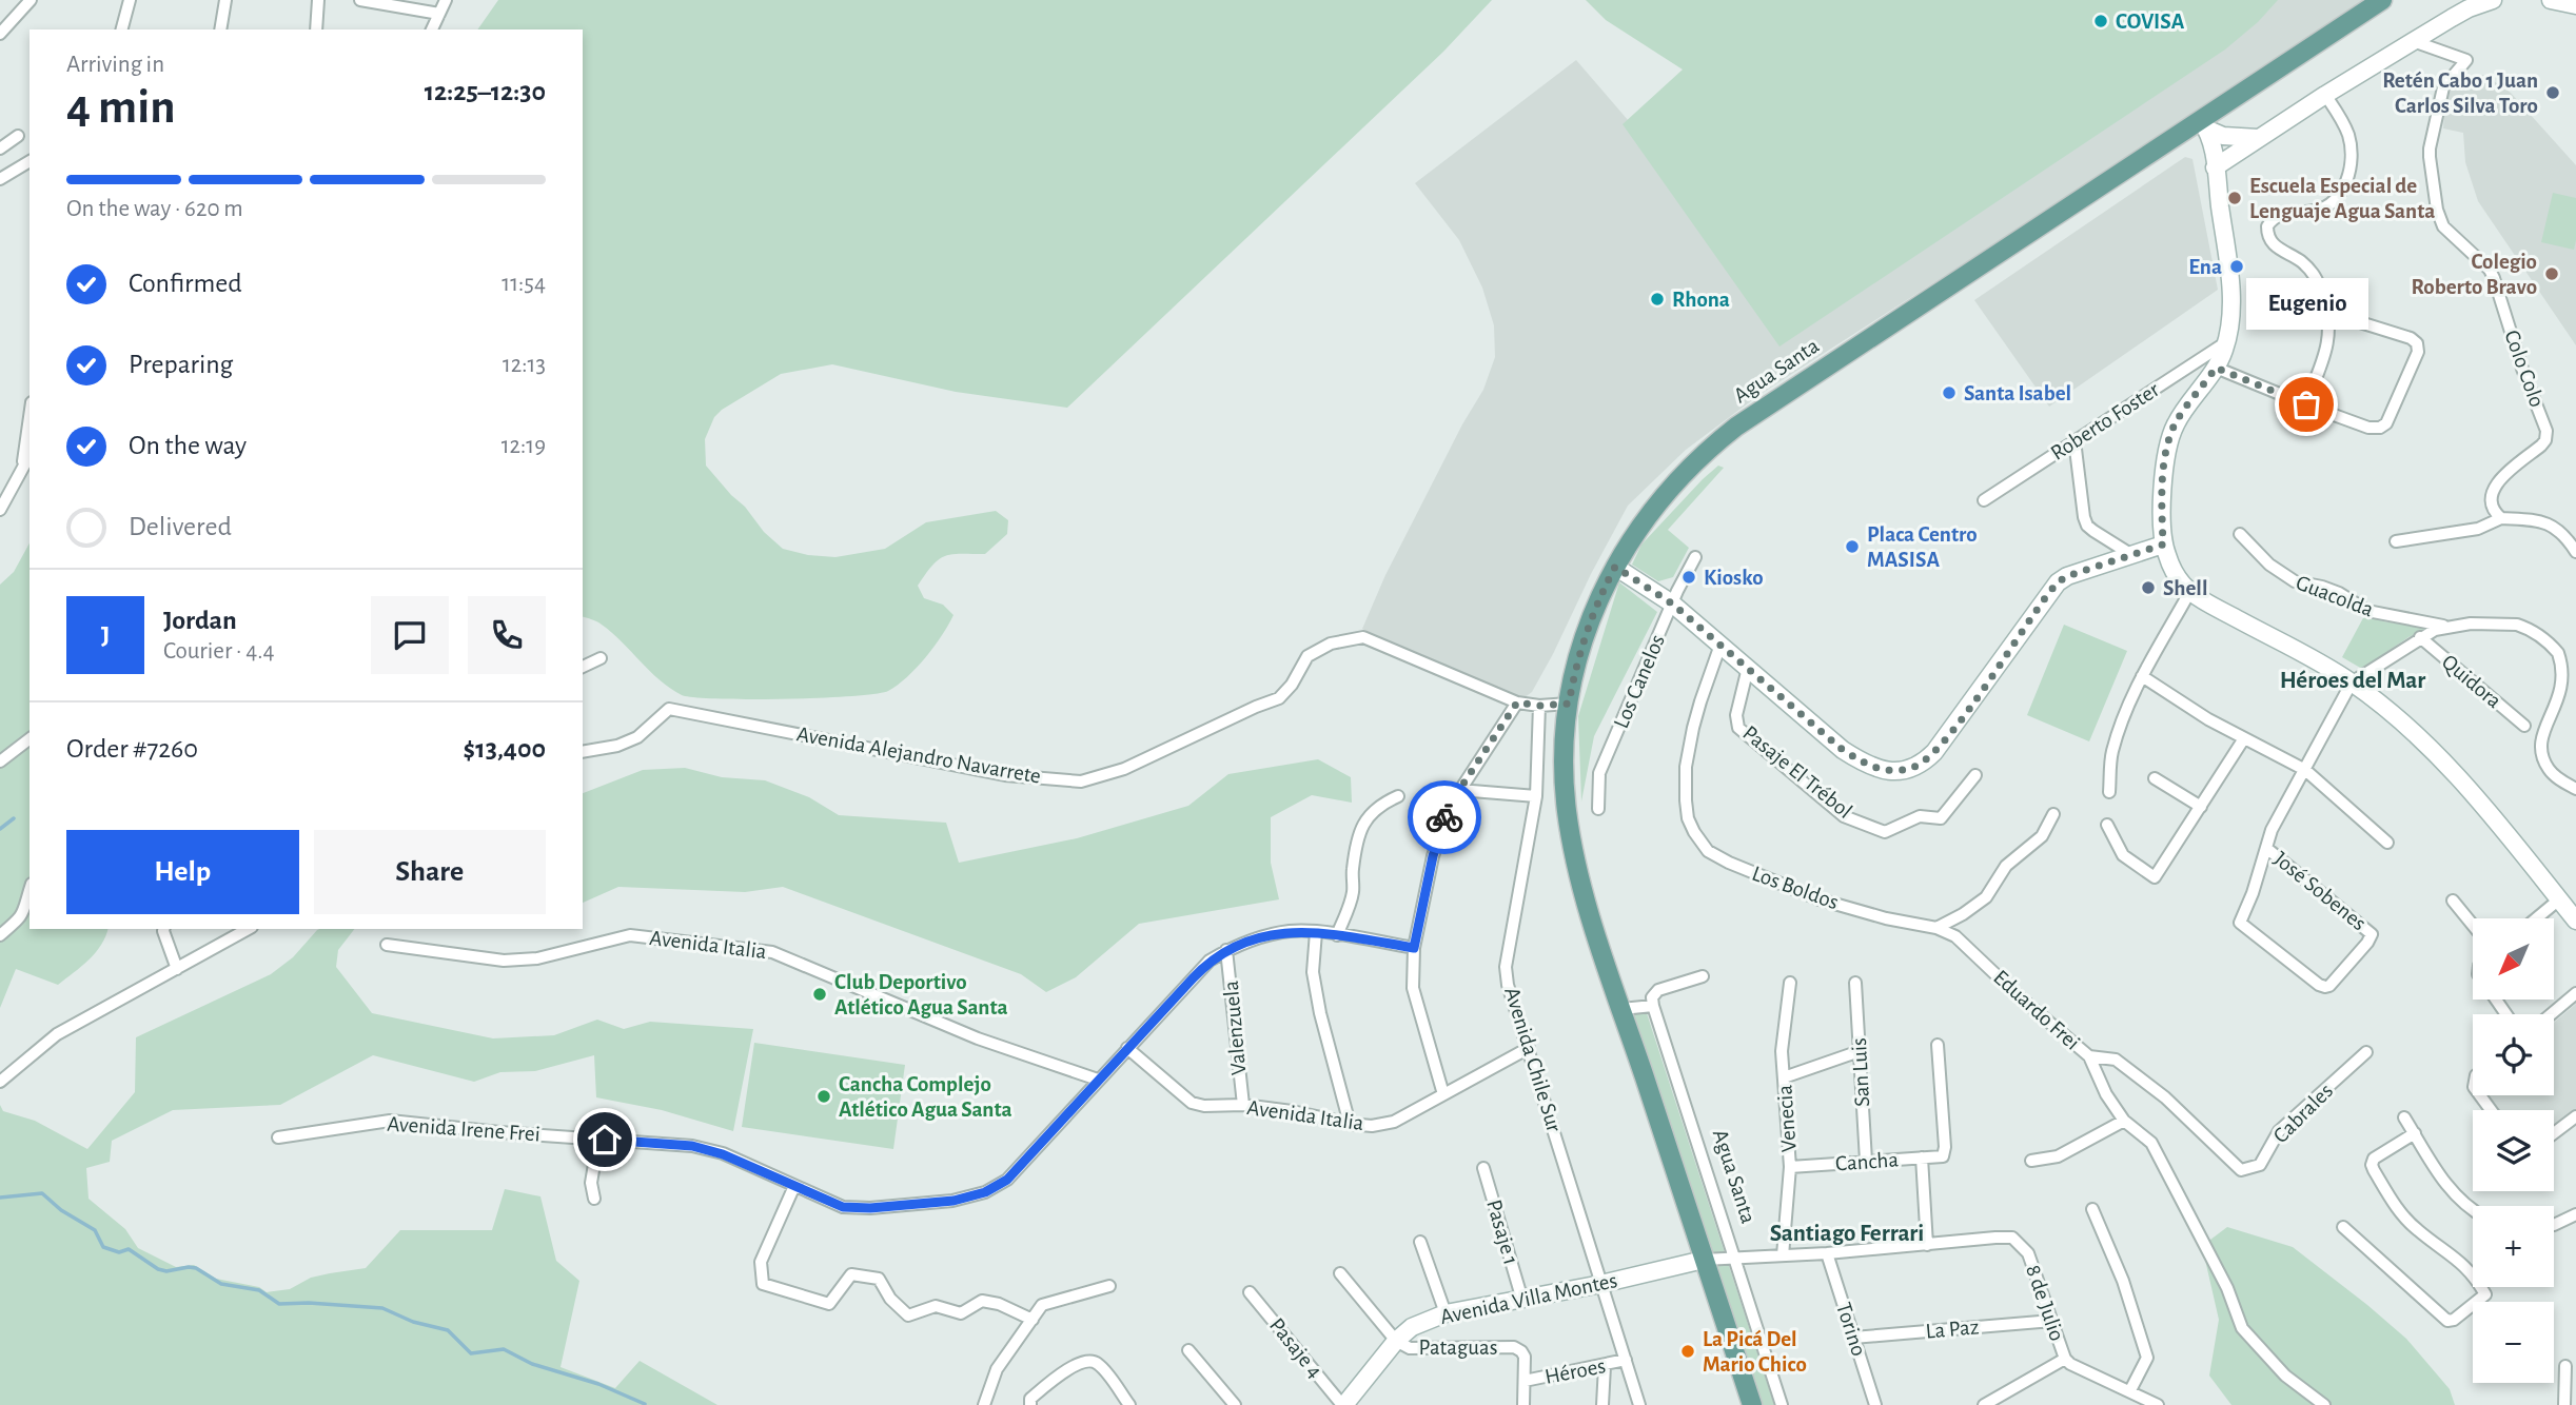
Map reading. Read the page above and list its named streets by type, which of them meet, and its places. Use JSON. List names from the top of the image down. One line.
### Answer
{"streets":{"main road":["Agua Santa"],"street":["Colo Colo","Roberto Foster","Guacolda","Los Canelos","Quidora","Avenida Alejandro Navarrete","Pasaje El Trébol","Los Boldos","José Sobenes","Avenida Italia","Eduardo Frei","Valenzuela","Avenida Chile Sur","San Luis","Cabrales","Venecia","Avenida Irene Frei","Cancha","Pasaje 1","Avenida Villa Montes","8 de Julio","Torino","La Paz","Pataguas","Pasaje 4","Héroes"]},"crossings":[["Agua Santa","Avenida Alejandro Navarrete"],["Agua Santa","Avenida Villa Montes"],["Agua Santa","8 de Julio"],["Guacolda","Quidora"],["Avenida Alejandro Navarrete","Avenida Chile Sur"],["Los Boldos","Eduardo Frei"],["Avenida Italia","Valenzuela"],["Avenida Italia","Avenida Chile Sur"],["Avenida Italia","Avenida Irene Frei"],["Eduardo Frei","Cabrales"],["Valenzuela","Avenida Irene Frei"],["Avenida Chile Sur","Avenida Villa Montes"],["Avenida Chile Sur","Héroes"],["San Luis","Cancha"],["Venecia","Cancha"],["Venecia","8 de Julio"],["Pasaje 1","Avenida Villa Montes"],["Avenida Villa Montes","8 de Julio"],["Avenida Villa Montes","Pataguas"],["Avenida Villa Montes","Pasaje 4"],["8 de Julio","Torino"],["8 de Julio","La Paz"],["Torino","La Paz"],["Pataguas","Héroes"]],"districts":["Héroes del Mar","Santiago Ferrari"],"places":["COVISA","Retén Cabo 1 Juan Carlos Silva Toro","Escuela Especial de Lenguaje Agua Santa","Ena","Colegio Roberto Bravo","Rhona","Santa Isabel","Eugenio","Placa Centro MASISA","Kiosko","Shell","Club Deportivo Atlético Agua Santa","Cancha Complejo Atlético Agua Santa","La Picá Del Mario Chico"],"north":"bottom left","page":{"heading":["4 min","Arriving in","12:25–12:30"],"panel":["Jordan","Courier · 4.4","Order #7260","$13,400"],"bar":"On the way · 620 m","list":[["Confirmed","11:54"],["Preparing","12:13"],["On the way","12:19"],"Delivered"],"bubble":"Eugenio","round":"J","buttons":["Help","Share"],"map_buttons":["+","−"]}}
